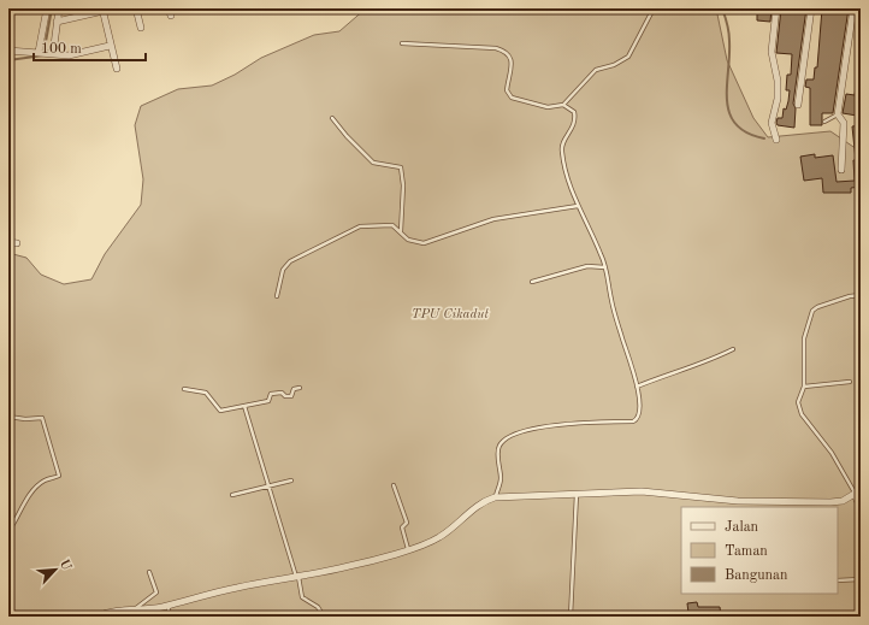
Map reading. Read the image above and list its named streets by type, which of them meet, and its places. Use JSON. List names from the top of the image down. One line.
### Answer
{"parks":["TPU Cikadut"],"legend":["Jalan","Taman","Bangunan"],"scale_bar":"100 m","north":"top right"}
